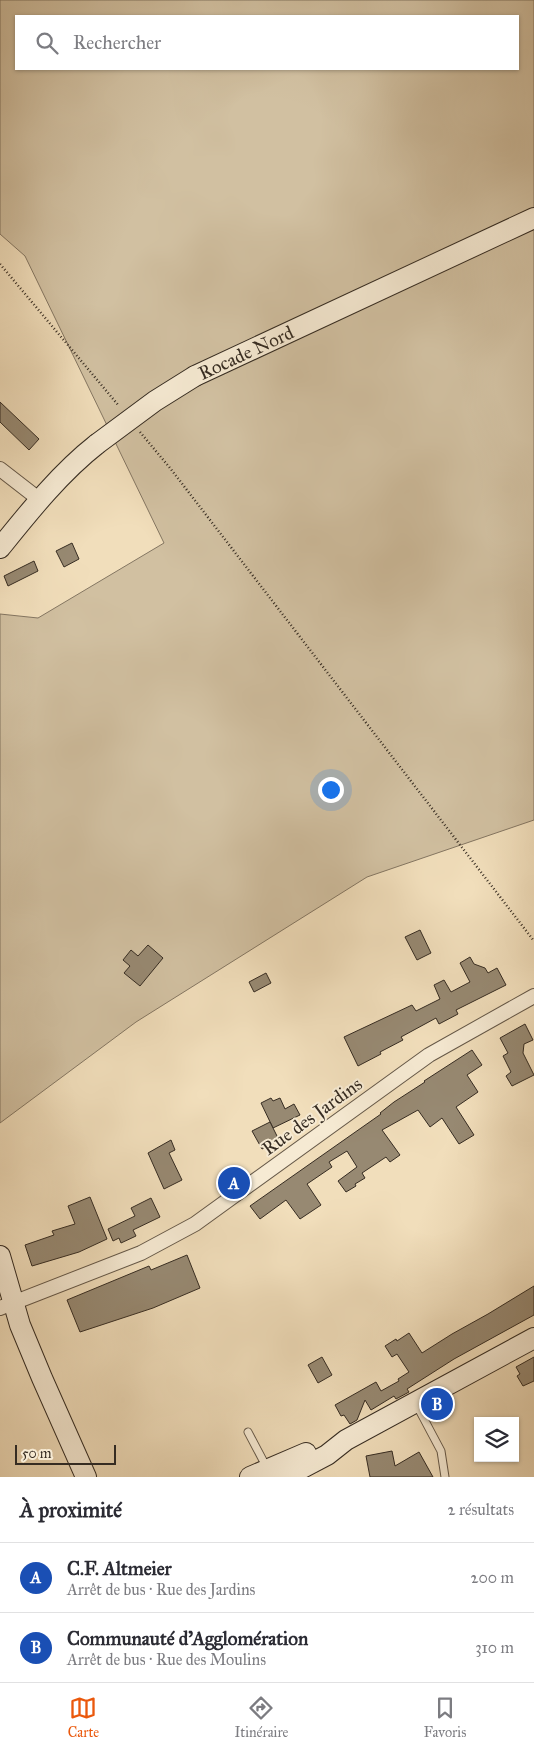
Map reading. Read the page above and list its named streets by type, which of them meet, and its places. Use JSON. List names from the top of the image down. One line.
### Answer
{"streets":{"main road":["Rocade Nord"],"street":["Rue des Jardins"]},"scale_bar":"50 m","page":{"search":"Rechercher","pins":["A","B"],"scale":"50 m","heading":["À proximité","2 résultats"],"list":[{"mark":"A","name":"C.F. Altmeier","note":"Arrêt de bus · Rue des Jardins","value":"200 m"},{"mark":"B","name":"Communauté d’Agglomération","note":"Arrêt de bus · Rue des Moulins","value":"310 m"}],"nav":["Carte","Itinéraire","Favoris"]}}
